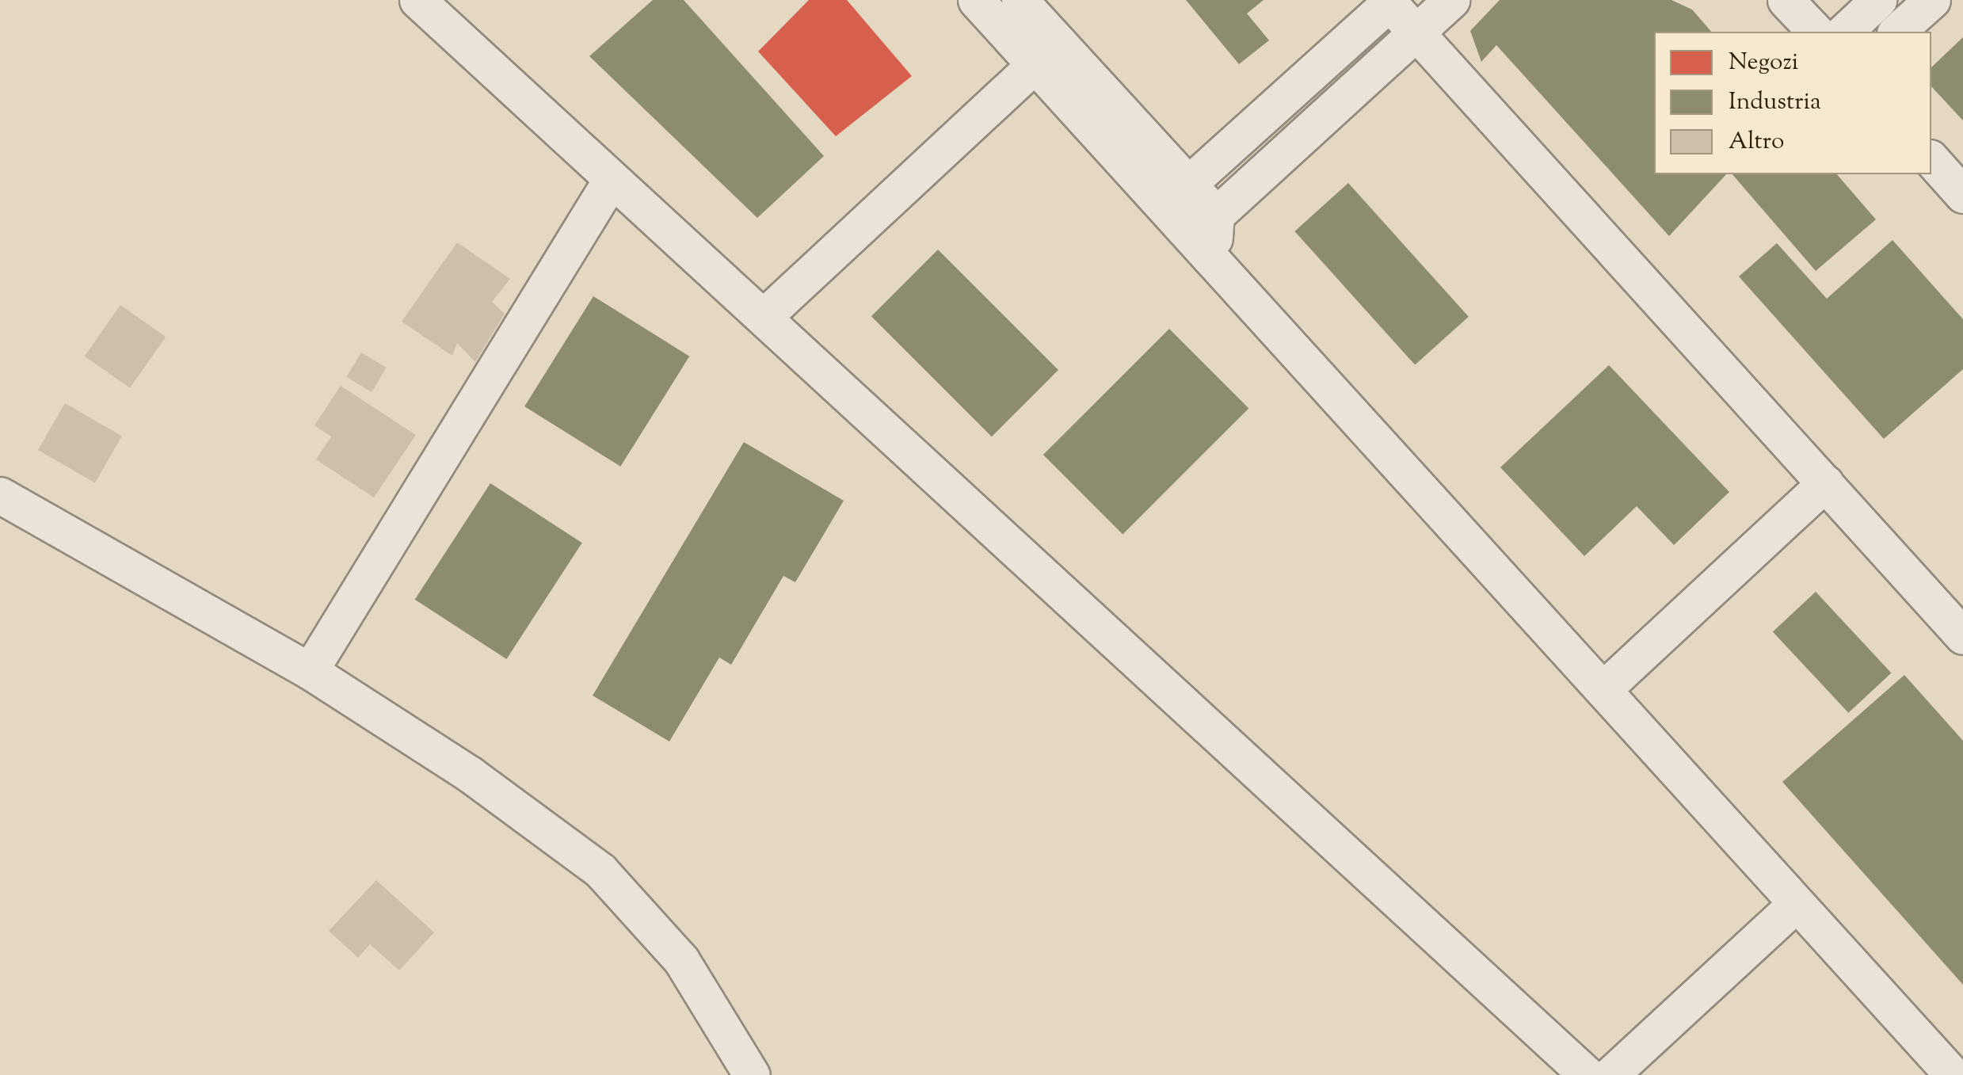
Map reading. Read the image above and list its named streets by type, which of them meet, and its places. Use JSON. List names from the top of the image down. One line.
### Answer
{"legend":["Negozi","Industria","Altro"]}
